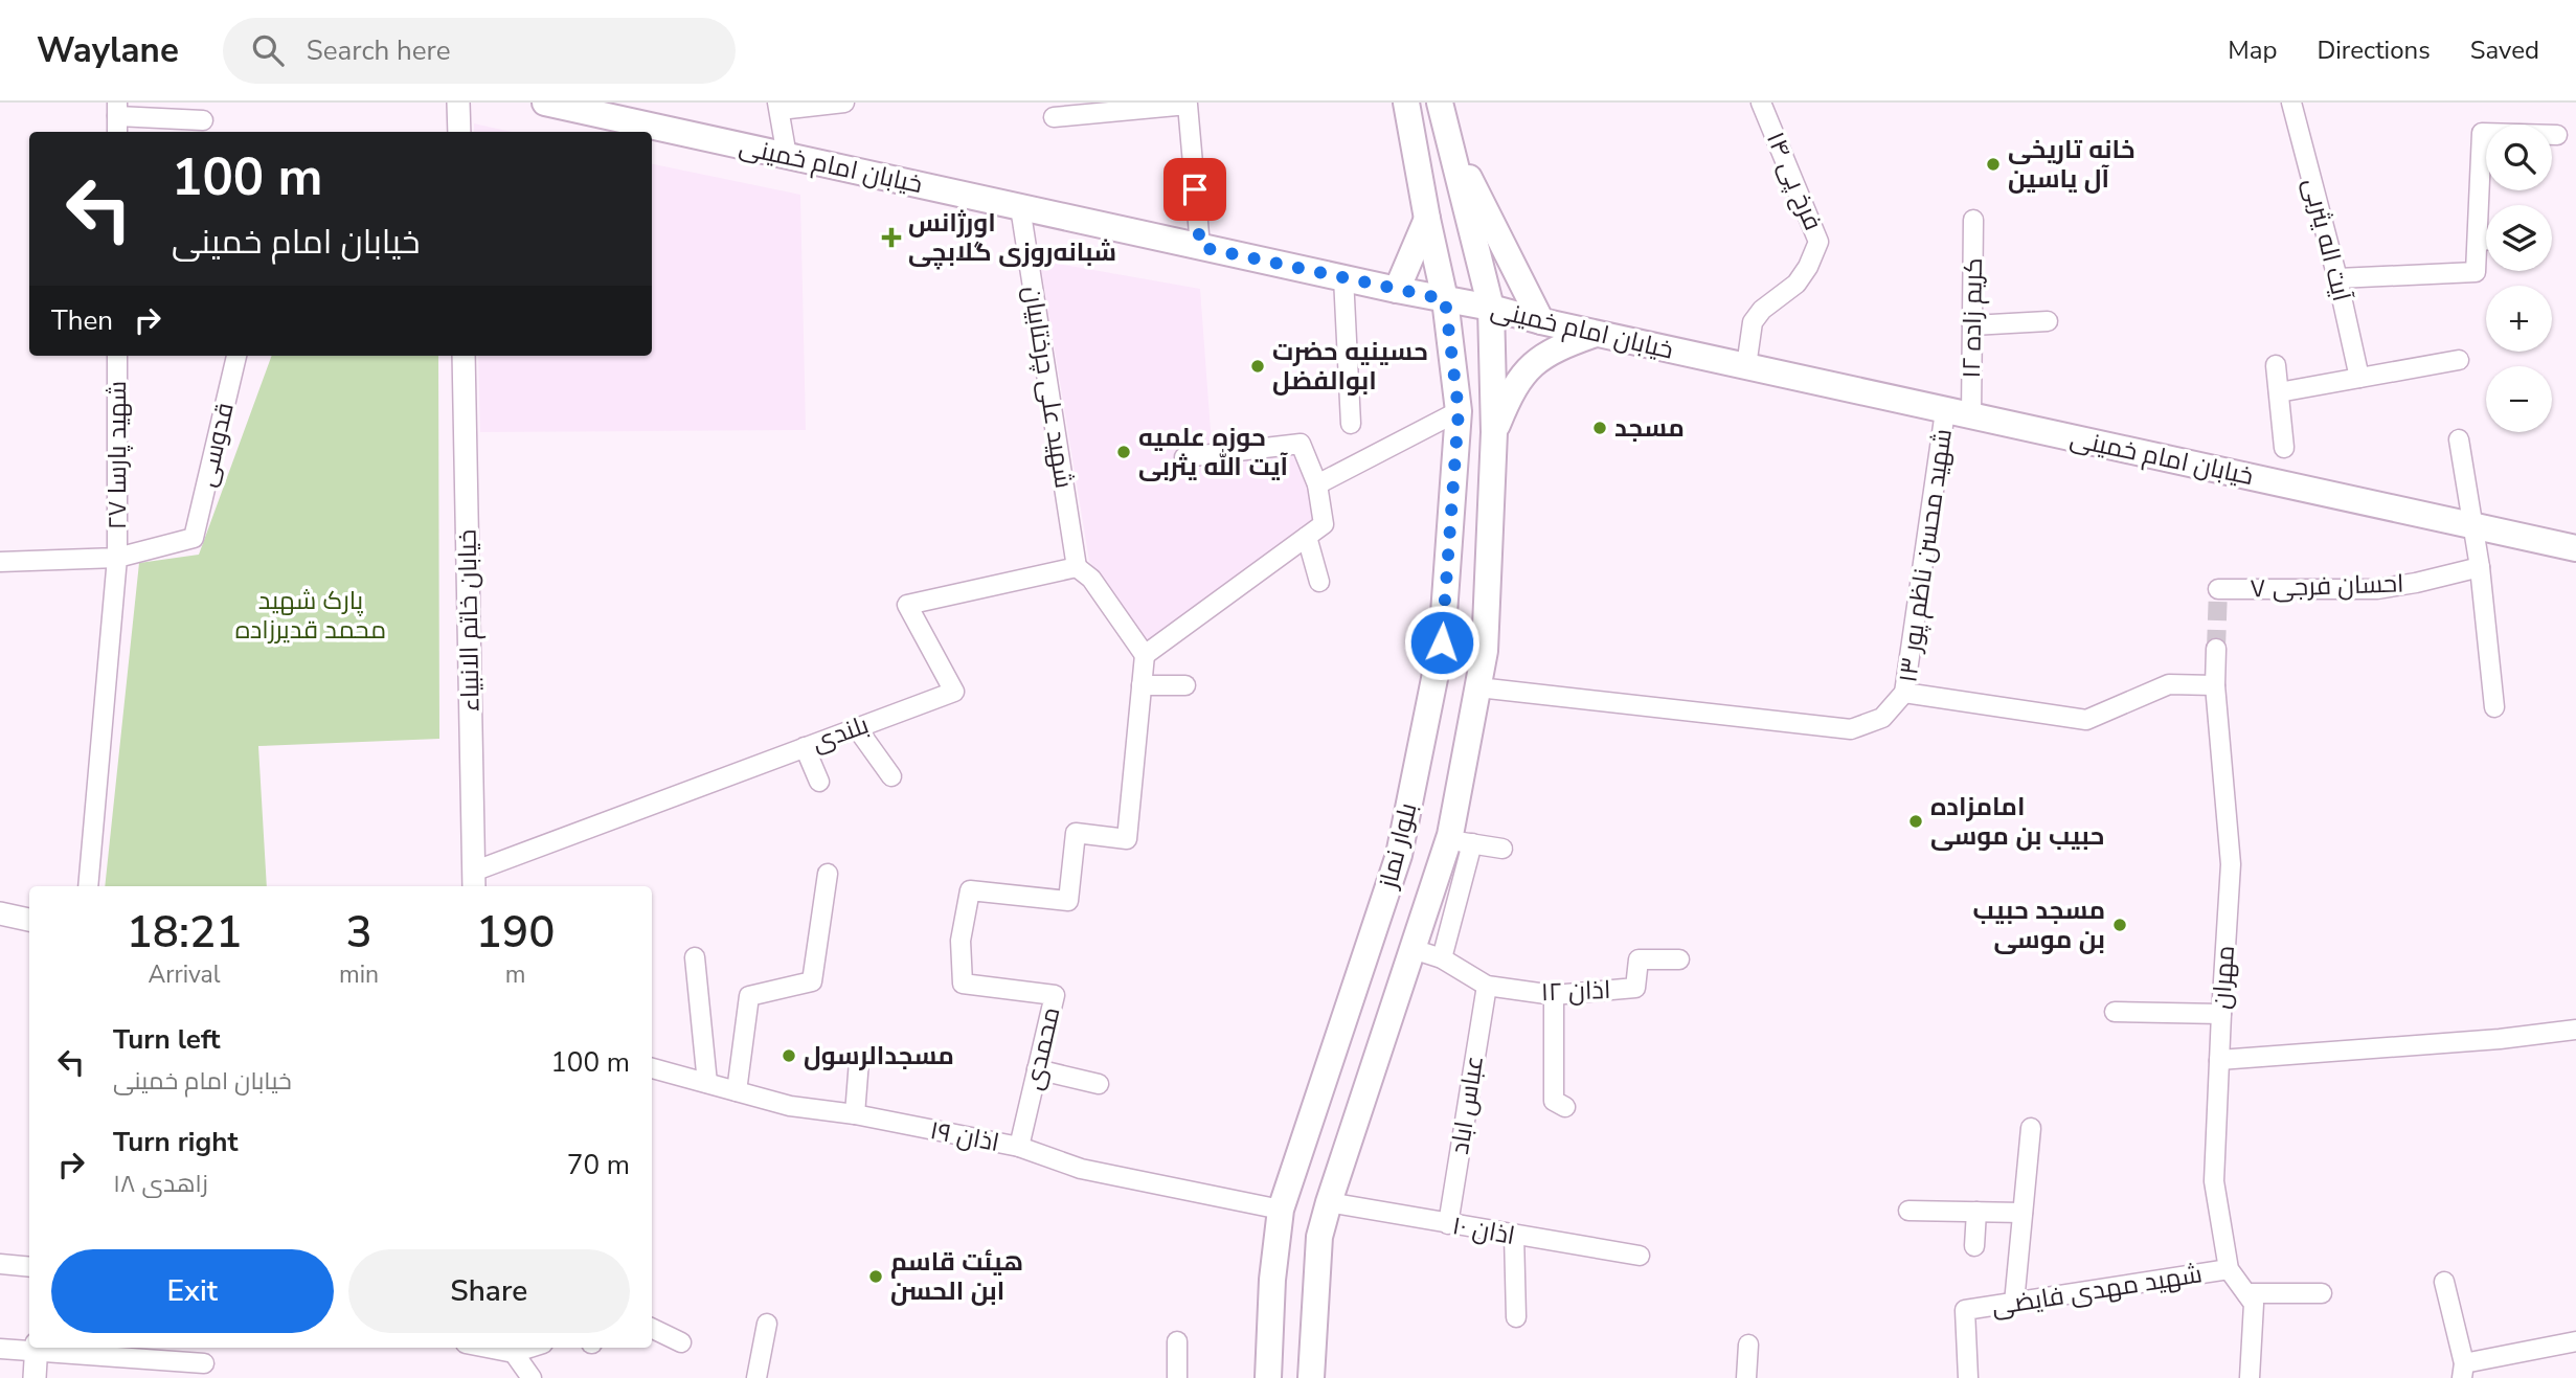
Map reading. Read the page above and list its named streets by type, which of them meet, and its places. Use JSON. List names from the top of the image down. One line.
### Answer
{"streets":{"main road":["خیابان امام خمینی","بلوار نماز"],"street":["فرخ پی ۱۴","آیت اله یثربی","کریم زاده ۱۲","شهید علی چرختابیان","قدوسی","شهید پارسا ۲۷","شهید محسن ناظم پور ۱۳","احسان فرجی ۷","خیابان خاتم الانبیاء","بلندی","مهران","اذان ۱۲","محمدی","عباس اباد","اذان ۱۹","اذان ۱۰","شهید مهدی فایضی"]},"crossings":[["خیابان امام خمینی","فرخ پی ۱۴"],["خیابان امام خمینی","کریم زاده ۱۲"],["خیابان امام خمینی","شهید علی چرختابیان"],["خیابان امام خمینی","شهید محسن ناظم پور ۱۳"],["خیابان امام خمینی","بلوار نماز"],["شهید علی چرختابیان","بلندی"],["قدوسی","شهید پارسا ۲۷"],["شهید محسن ناظم پور ۱۳","مهران"],["خیابان خاتم الانبیاء","بلندی"],["بلوار نماز","اذان ۱۲"],["بلوار نماز","اذان ۱۹"],["بلوار نماز","اذان ۱۰"],["مهران","شهید مهدی فایضی"],["اذان ۱۲","عباس اباد"],["محمدی","اذان ۱۹"],["عباس اباد","اذان ۱۰"]],"parks":["پارک شهید محمد قدیرزاده"],"places":{"other":["خانه تاریخی آل یاسین","حسینیه حضرت ابوالفضل","مسجد","حوزه علمیه آیت الله یثربی","امامزاده حبیب بن موسی","مسجد حبیب بن موسی","مسجدالرسول","هیئت قاسم ابن الحسن"],"health":["اورژانس شبانه‌روزی گلابچی"]},"page":{"header":"Waylane","search":"Search here","nav":["Map","Directions","Saved"],"map_buttons":["+","−"],"turn":["100 m","خیابان امام خمینی"],"then":"Then","eta":["18:21","Arrival","3","min","190","m"],"list":[{"name":"Turn left","note":"خیابان امام خمینی","value":"100 m"},{"name":"Turn right","note":"زاهدی ۱۸","value":"70 m"}],"buttons":["Exit","Share"]}}
